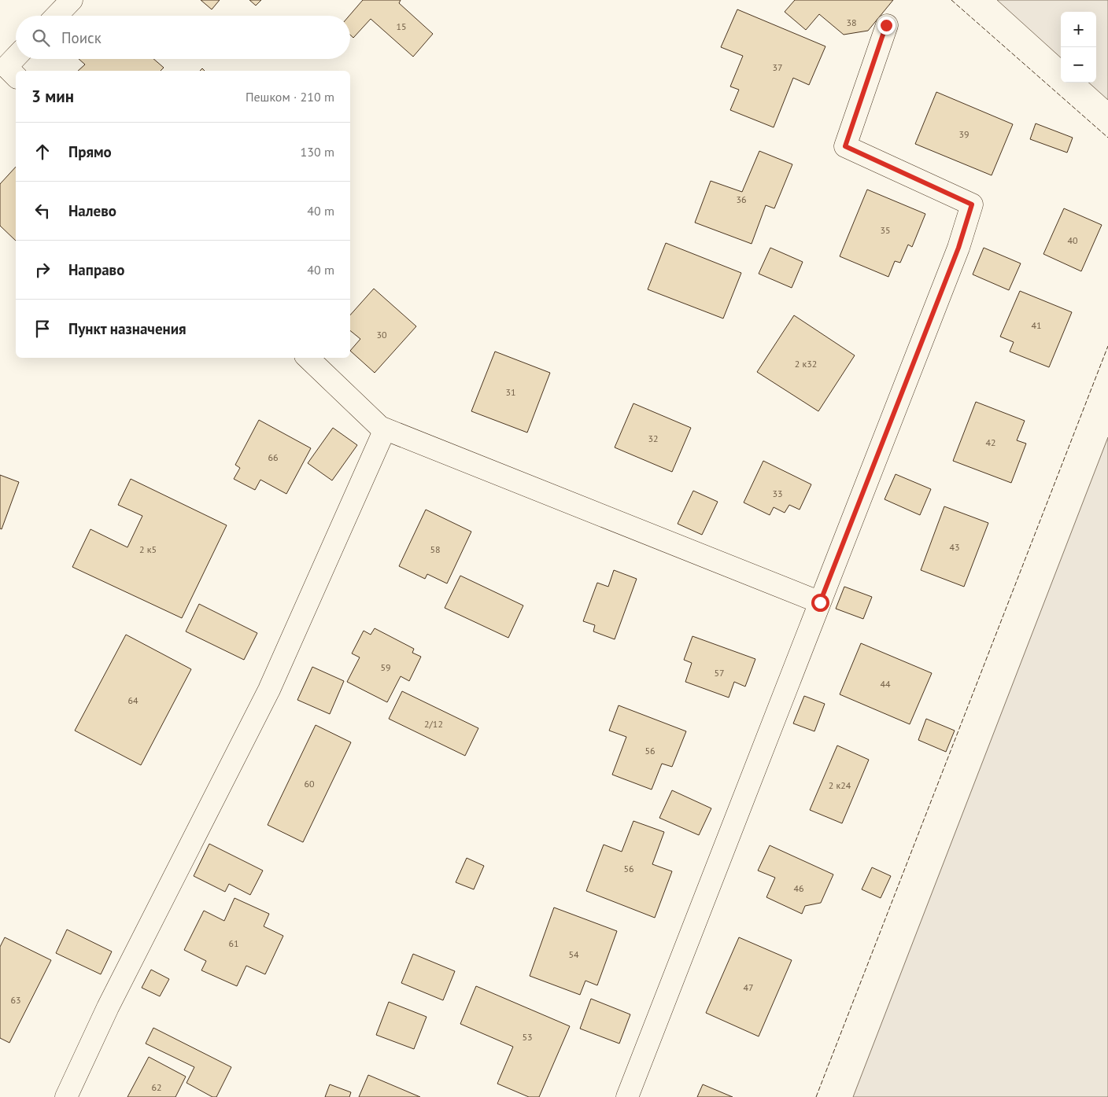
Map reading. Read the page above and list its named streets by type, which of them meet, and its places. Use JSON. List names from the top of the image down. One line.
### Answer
{"house_numbers":["38","15","37","39","36","35","40","41","30","2 к32","31","32","42","66","33","43","2 к5","58","59","57","44","64","2/12","56","60","2 к24","56","46","61","54","47","63","53","62"],"page":{"map_buttons":["+","−"],"search":"Поиск","heading":["3 мин","Пешком · 210 m"],"list":[["Прямо","130 m"],["Налево","40 m"],["Направо","40 m"],"Пункт назначения"]}}
